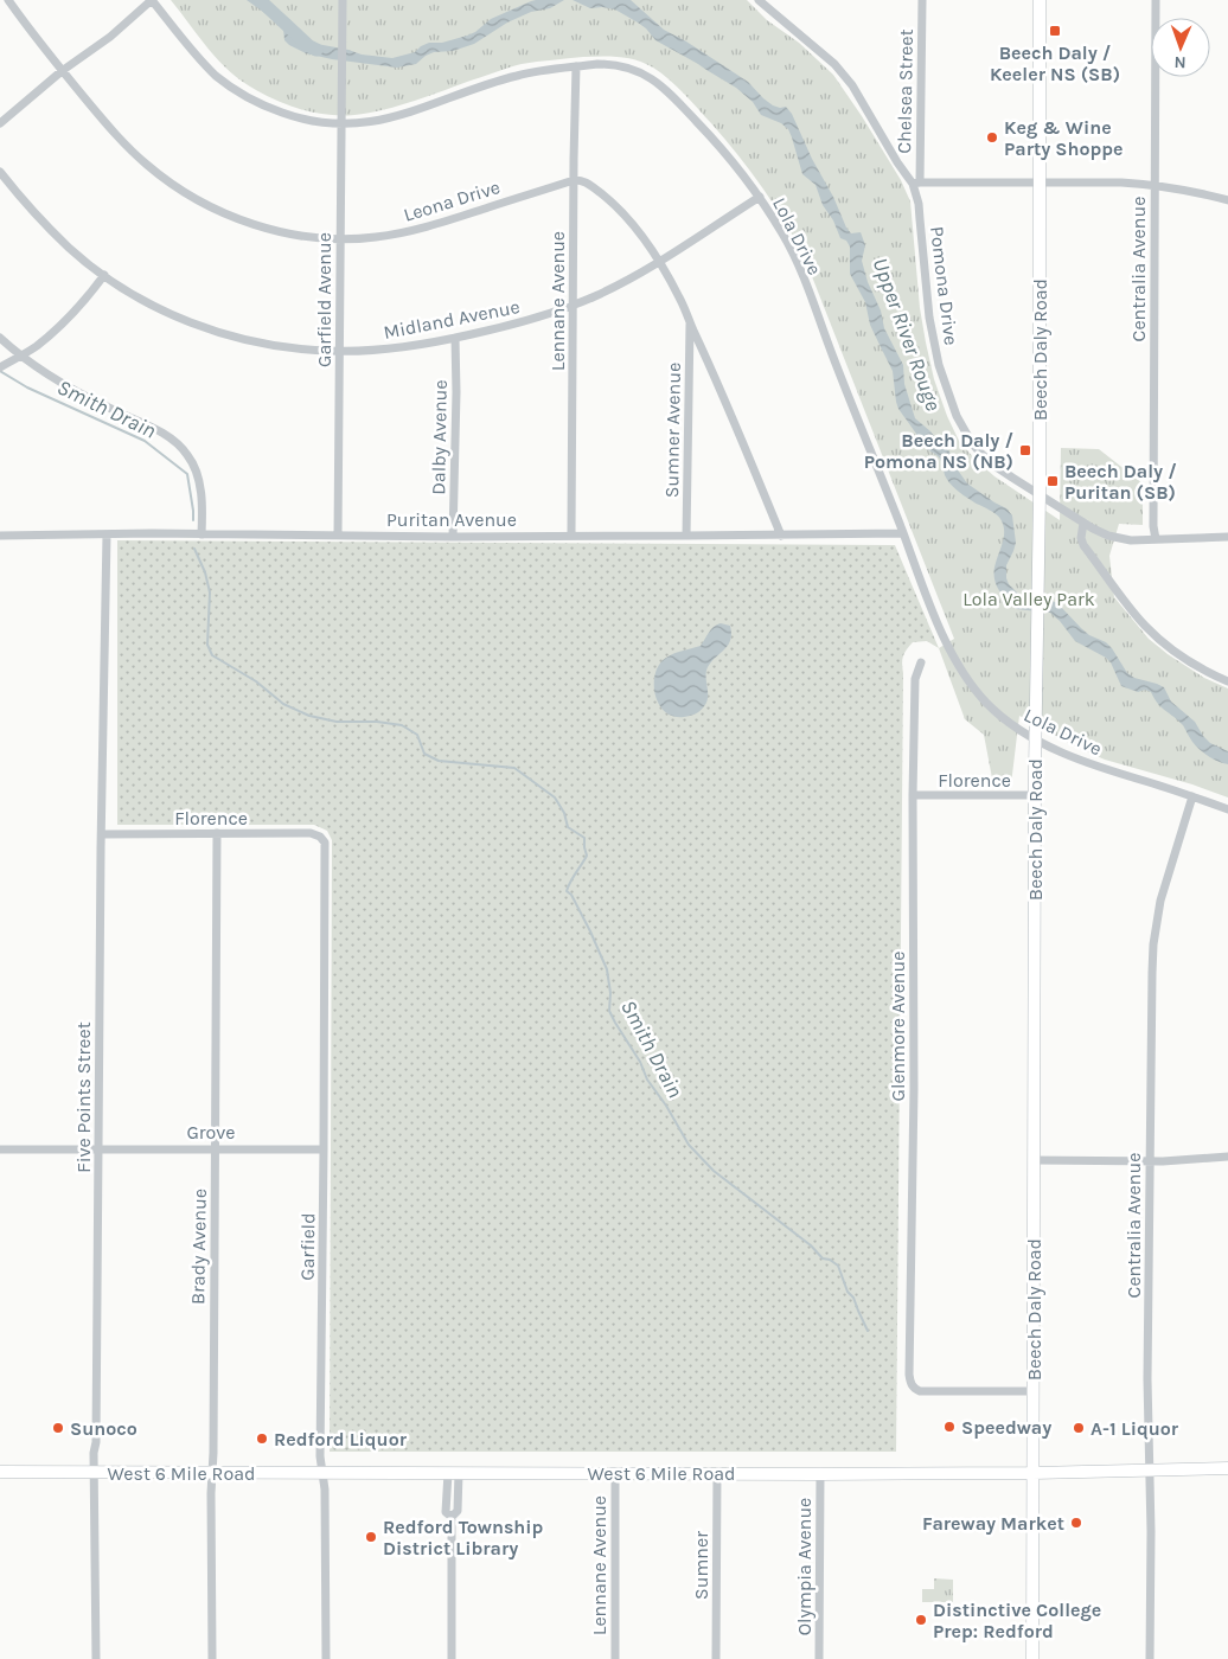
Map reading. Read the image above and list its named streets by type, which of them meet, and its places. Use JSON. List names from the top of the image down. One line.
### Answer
{"streets":{"main road":["Beech Daly Road","West 6 Mile Road"],"street":["Chelsea Street","Leona Drive","Lola Drive","Centralia Avenue","Pomona Drive","Garfield Avenue","Lennane Avenue","Midland Avenue","Sumner Avenue","Dalby Avenue","Puritan Avenue","Florence","Glenmore Avenue","Five Points Street","Grove","Brady Avenue","Garfield","Sumner","Olympia Avenue"]},"crossings":[["Chelsea Street","Pomona Drive"],["Leona Drive","Garfield Avenue"],["Leona Drive","Lennane Avenue"],["Lola Drive","Centralia Avenue"],["Lola Drive","Garfield Avenue"],["Lola Drive","Lennane Avenue"],["Lola Drive","Midland Avenue"],["Lola Drive","Beech Daly Road"],["Lola Drive","Puritan Avenue"],["Centralia Avenue","West 6 Mile Road"],["Pomona Drive","Beech Daly Road"],["Garfield Avenue","Midland Avenue"],["Garfield Avenue","Puritan Avenue"],["Lennane Avenue","Midland Avenue"],["Lennane Avenue","Puritan Avenue"],["Lennane Avenue","West 6 Mile Road"],["Midland Avenue","Dalby Avenue"],["Beech Daly Road","Florence"],["Beech Daly Road","Glenmore Avenue"],["Beech Daly Road","West 6 Mile Road"],["Sumner Avenue","Puritan Avenue"],["Dalby Avenue","Puritan Avenue"],["Puritan Avenue","Five Points Street"],["Florence","Glenmore Avenue"],["Florence","Five Points Street"],["Florence","Brady Avenue"],["Florence","Garfield"],["Five Points Street","Grove"],["Five Points Street","West 6 Mile Road"],["Grove","Brady Avenue"],["Grove","Garfield"],["Brady Avenue","West 6 Mile Road"],["Garfield","West 6 Mile Road"],["West 6 Mile Road","Sumner"],["West 6 Mile Road","Olympia Avenue"]],"water":["Upper River Rouge","Smith Drain"],"parks":["Lola Valley Park"],"places":{"transit":["Beech Daly / Keeler NS (SB)","Beech Daly / Pomona NS (NB)","Beech Daly / Puritan (SB)"],"other":["Keg & Wine Party Shoppe","Speedway","Sunoco","A-1 Liquor","Redford Liquor","Fareway Market","Redford Township District Library","Distinctive College Prep: Redford"]},"north":"bottom"}
